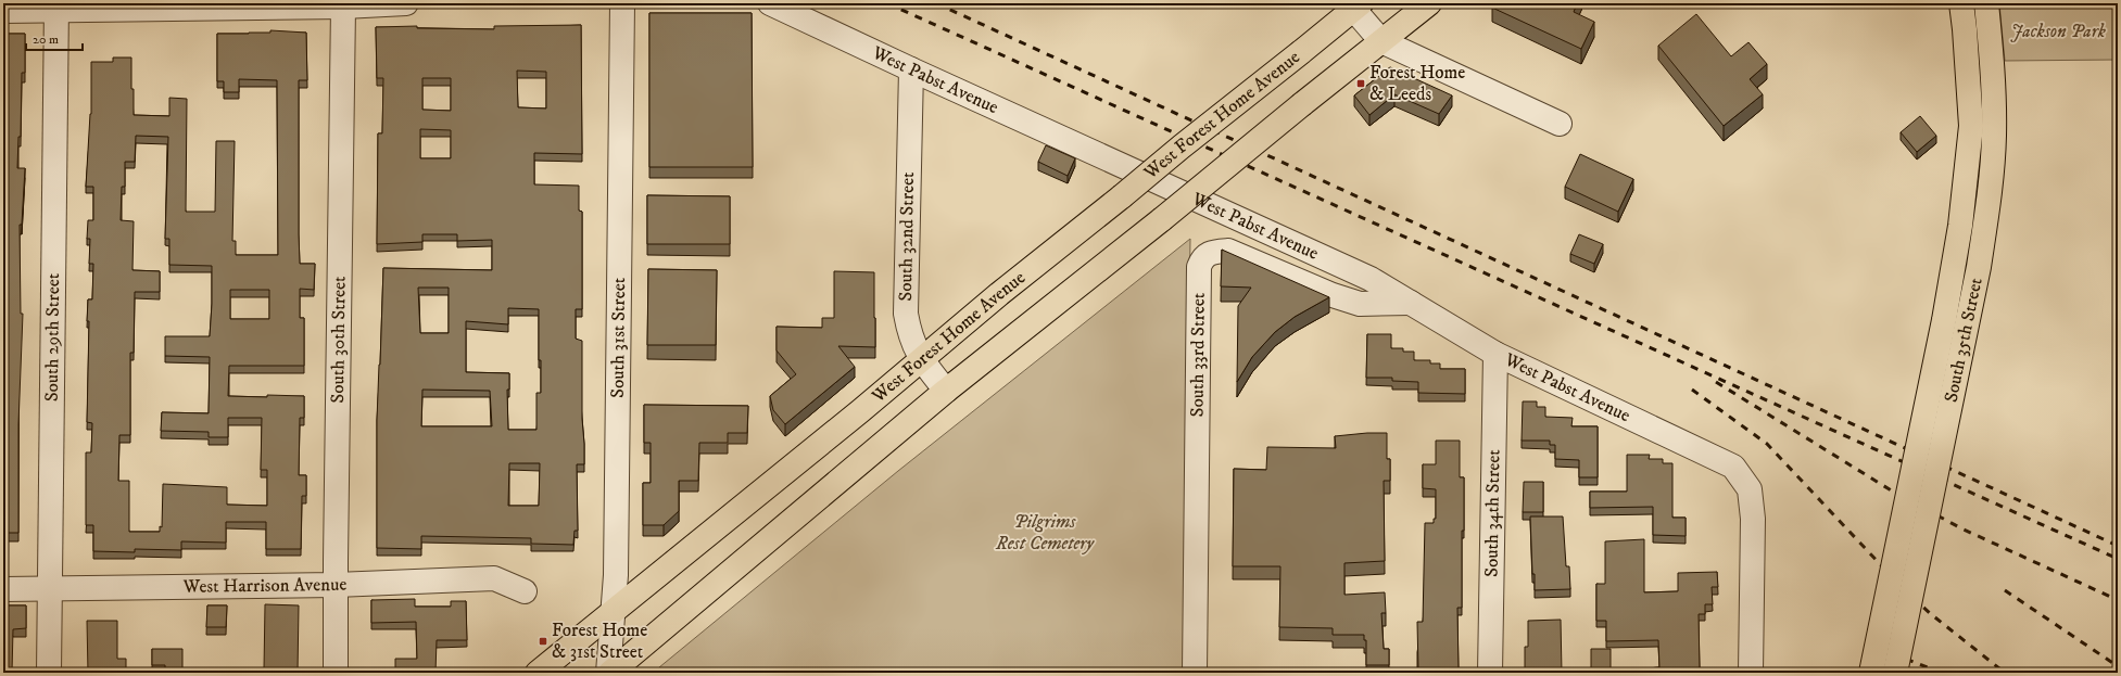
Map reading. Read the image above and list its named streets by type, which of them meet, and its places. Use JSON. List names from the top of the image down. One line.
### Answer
{"streets":{"main road":["West Forest Home Avenue","South 35th Street"],"street":["West Pabst Avenue","South 32nd Street","South 29th Street","South 31st Street","South 30th Street","South 33rd Street","South 34th Street","West Harrison Avenue"]},"crossings":[["West Pabst Avenue","South 32nd Street"],["West Pabst Avenue","South 33rd Street"],["West Pabst Avenue","South 34th Street"],["West Forest Home Avenue","South 32nd Street"],["West Forest Home Avenue","South 31st Street"],["South 29th Street","West Harrison Avenue"],["South 30th Street","West Harrison Avenue"]],"parks":["Jackson Park","Pilgrims Rest Cemetery"],"places":{"transit":["Forest Home & Leeds","Forest Home & 31st Street"]},"scale_bar":"20 m"}
